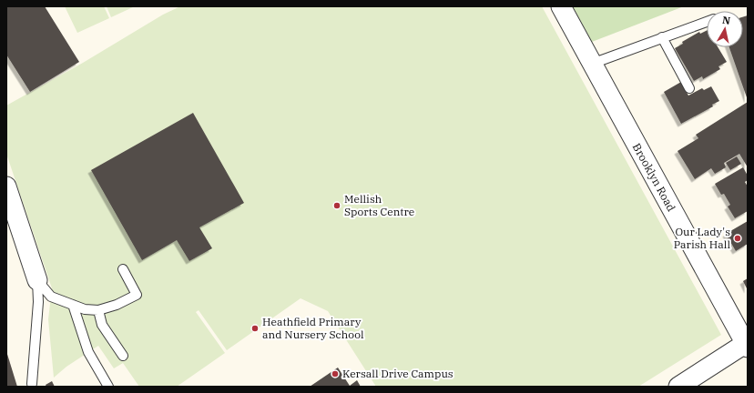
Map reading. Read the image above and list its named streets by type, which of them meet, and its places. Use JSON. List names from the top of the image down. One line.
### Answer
{"streets":{"street":["Brooklyn Road"]},"places":["Mellish Sports Centre","Our Lady's Parish Hall","Heathfield Primary and Nursery School","Kersall Drive Campus"],"north":"top"}
